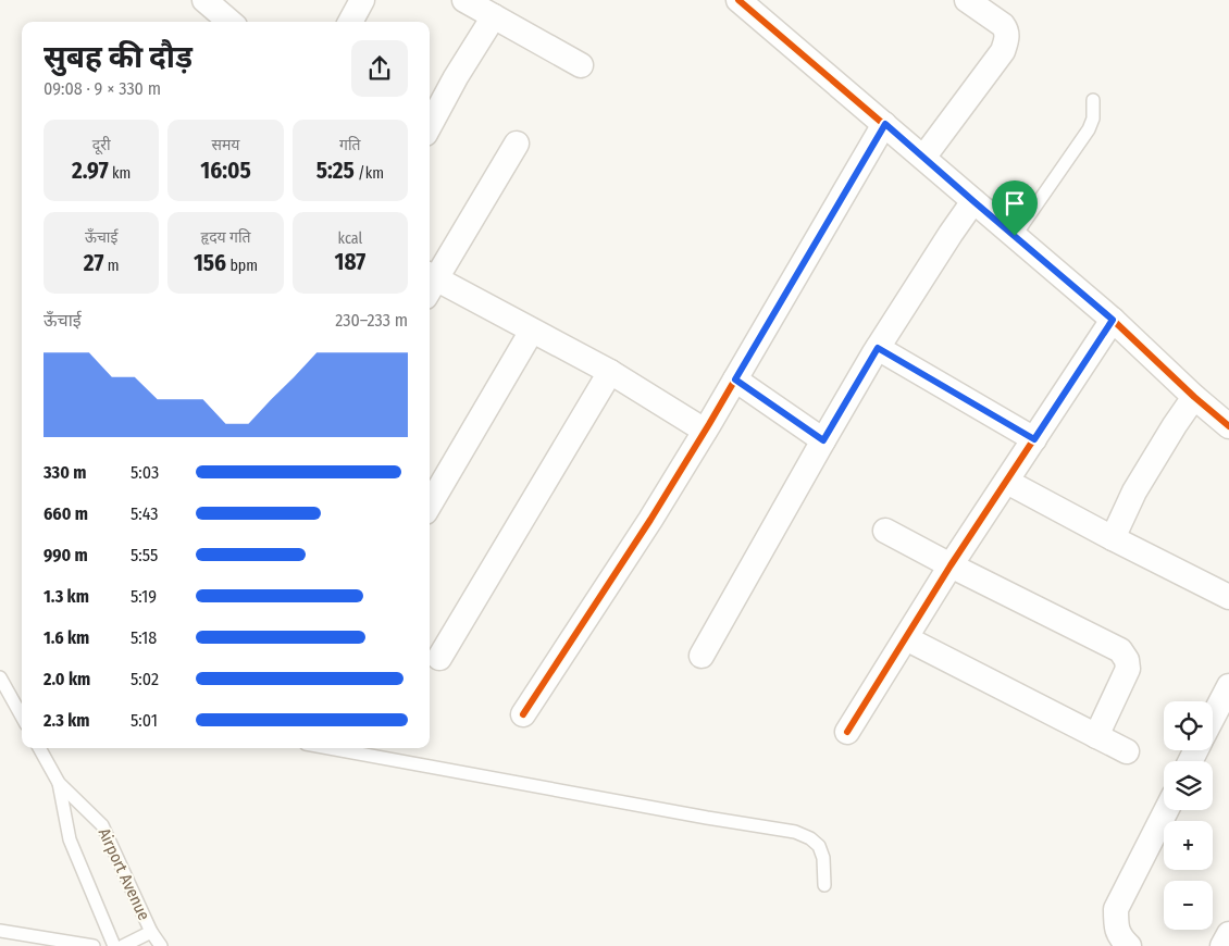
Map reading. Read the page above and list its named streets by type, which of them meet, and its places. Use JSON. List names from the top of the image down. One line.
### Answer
{"streets":{"lane":["Airport Avenue"]},"page":{"heading":["सुबह की दौड़","09:08 · 9 × 330 m"],"stats":[["दूरी","2.97 km"],["समय","16:05"],["गति","5:25 /km"],["ऊँचाई","27 m"],["हृदय गति","156 bpm"],["kcal","187"]],"chart":["ऊँचाई","230–233 m"],"list":[{"name":"330 m","note":"5:03"},{"name":"660 m","note":"5:43"},{"name":"990 m","note":"5:55"},{"name":"1.3 km","note":"5:19"},{"name":"1.6 km","note":"5:18"},{"name":"2.0 km","note":"5:02"},{"name":"2.3 km","note":"5:01"}],"map_buttons":["+","−"]}}
